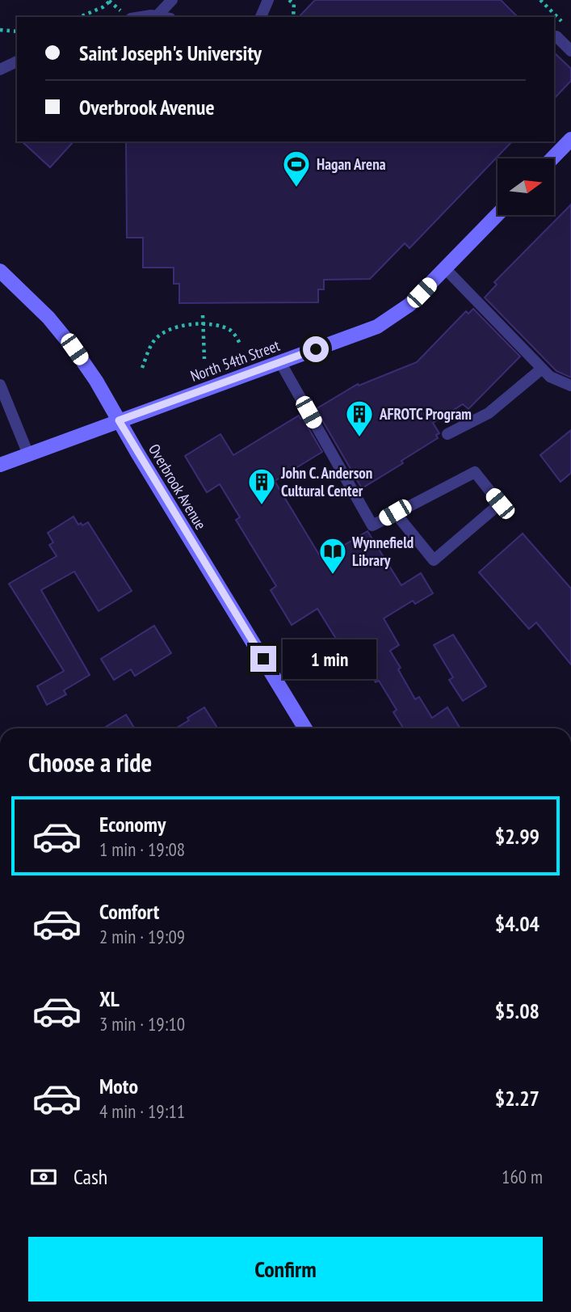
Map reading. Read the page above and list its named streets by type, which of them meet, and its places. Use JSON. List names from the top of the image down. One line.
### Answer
{"streets":{"street":["North 54th Street","Overbrook Avenue"]},"crossings":[["North 54th Street","Overbrook Avenue"]],"places":{"sports":["Hagan Arena"],"building":["AFROTC Program","John C. Anderson Cultural Center"],"library":["Wynnefield Library"]},"north":"right","page":{"banner":["Saint Joseph's University","Overbrook Avenue"],"bubble":"1 min","heading":"Choose a ride","list":[{"name":"Economy","note":"1 min · 19:08","value":"$2.99"},{"name":"Comfort","note":"2 min · 19:09","value":"$4.04"},{"name":"XL","note":"3 min · 19:10","value":"$5.08"},{"name":"Moto","note":"4 min · 19:11","value":"$2.27"}],"pay":["Cash","160 m"],"buttons":"Confirm"}}
